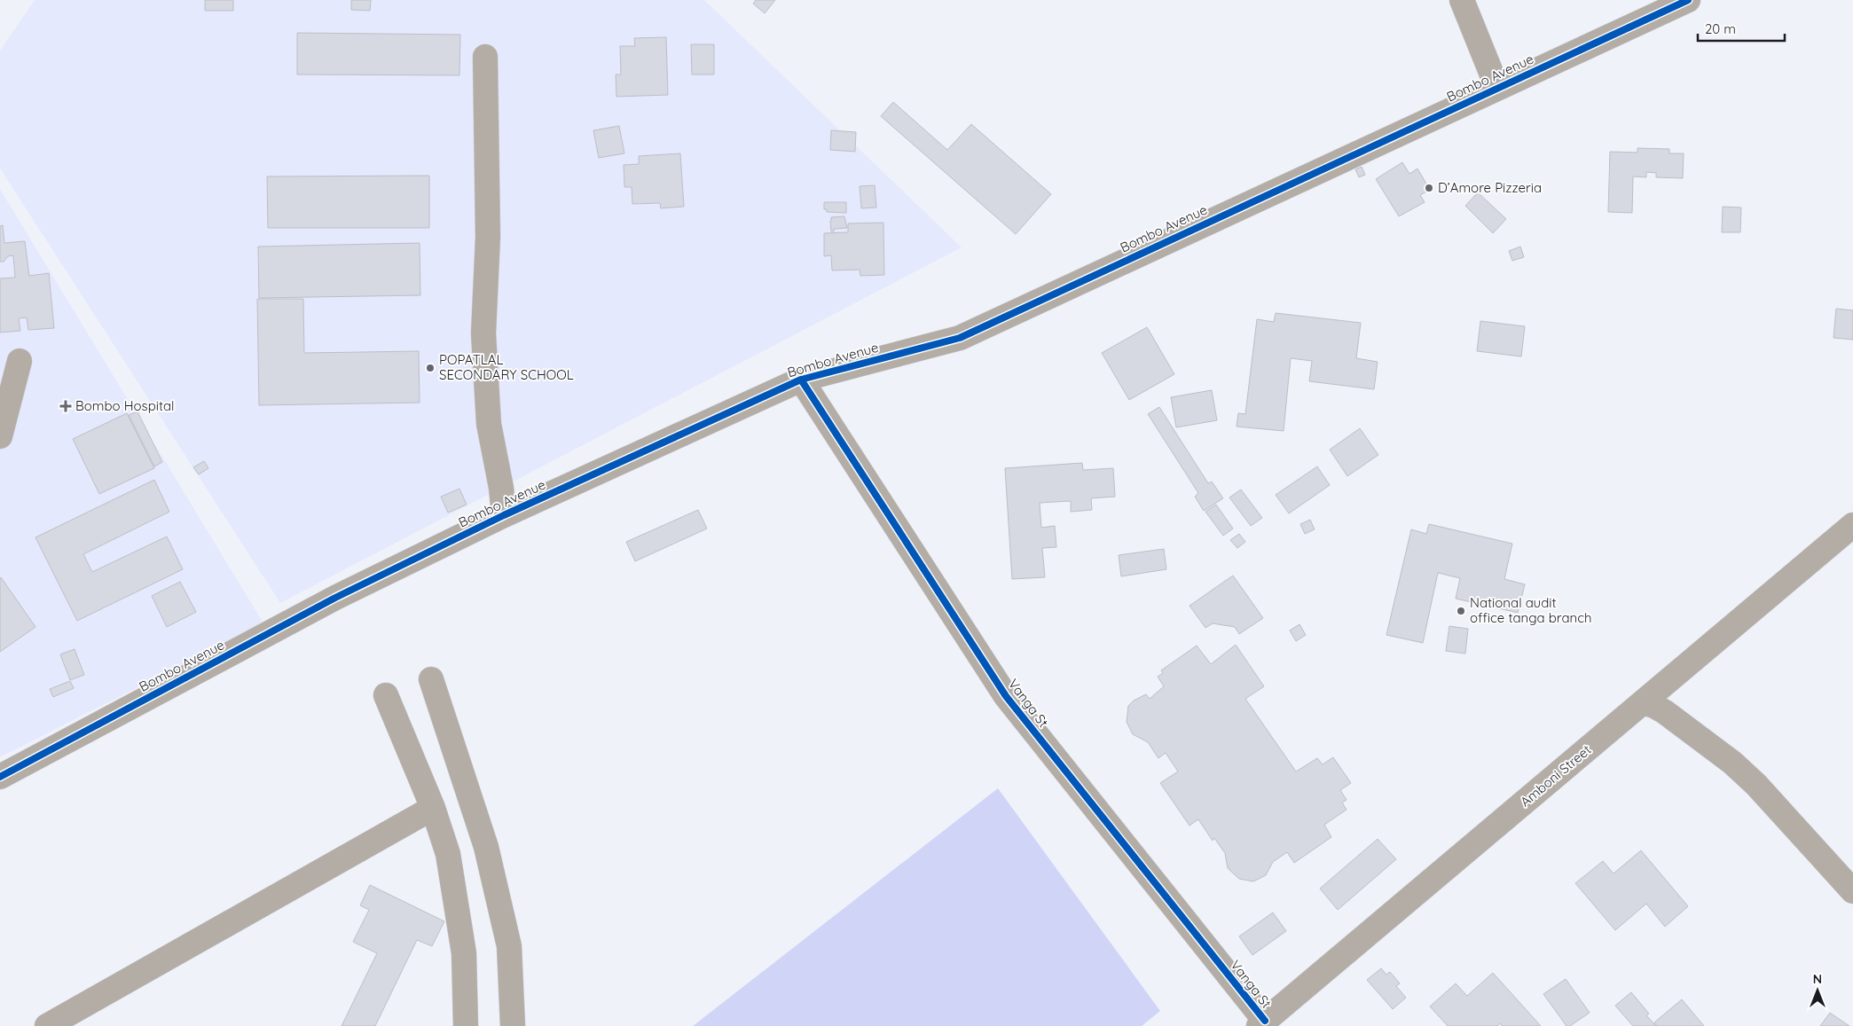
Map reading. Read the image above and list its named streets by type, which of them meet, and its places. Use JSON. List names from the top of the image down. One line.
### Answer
{"streets":{"street":["Bombo Avenue","Vanga St","Amboni Street"]},"crossings":[["Bombo Avenue","Vanga St"],["Vanga St","Amboni Street"]],"places":{"other":["D’Amore Pizzeria","POPATLAL SECONDARY SCHOOL","National audit office tanga branch"],"health":["Bombo Hospital"]},"scale_bar":"20 m","north":"top"}
